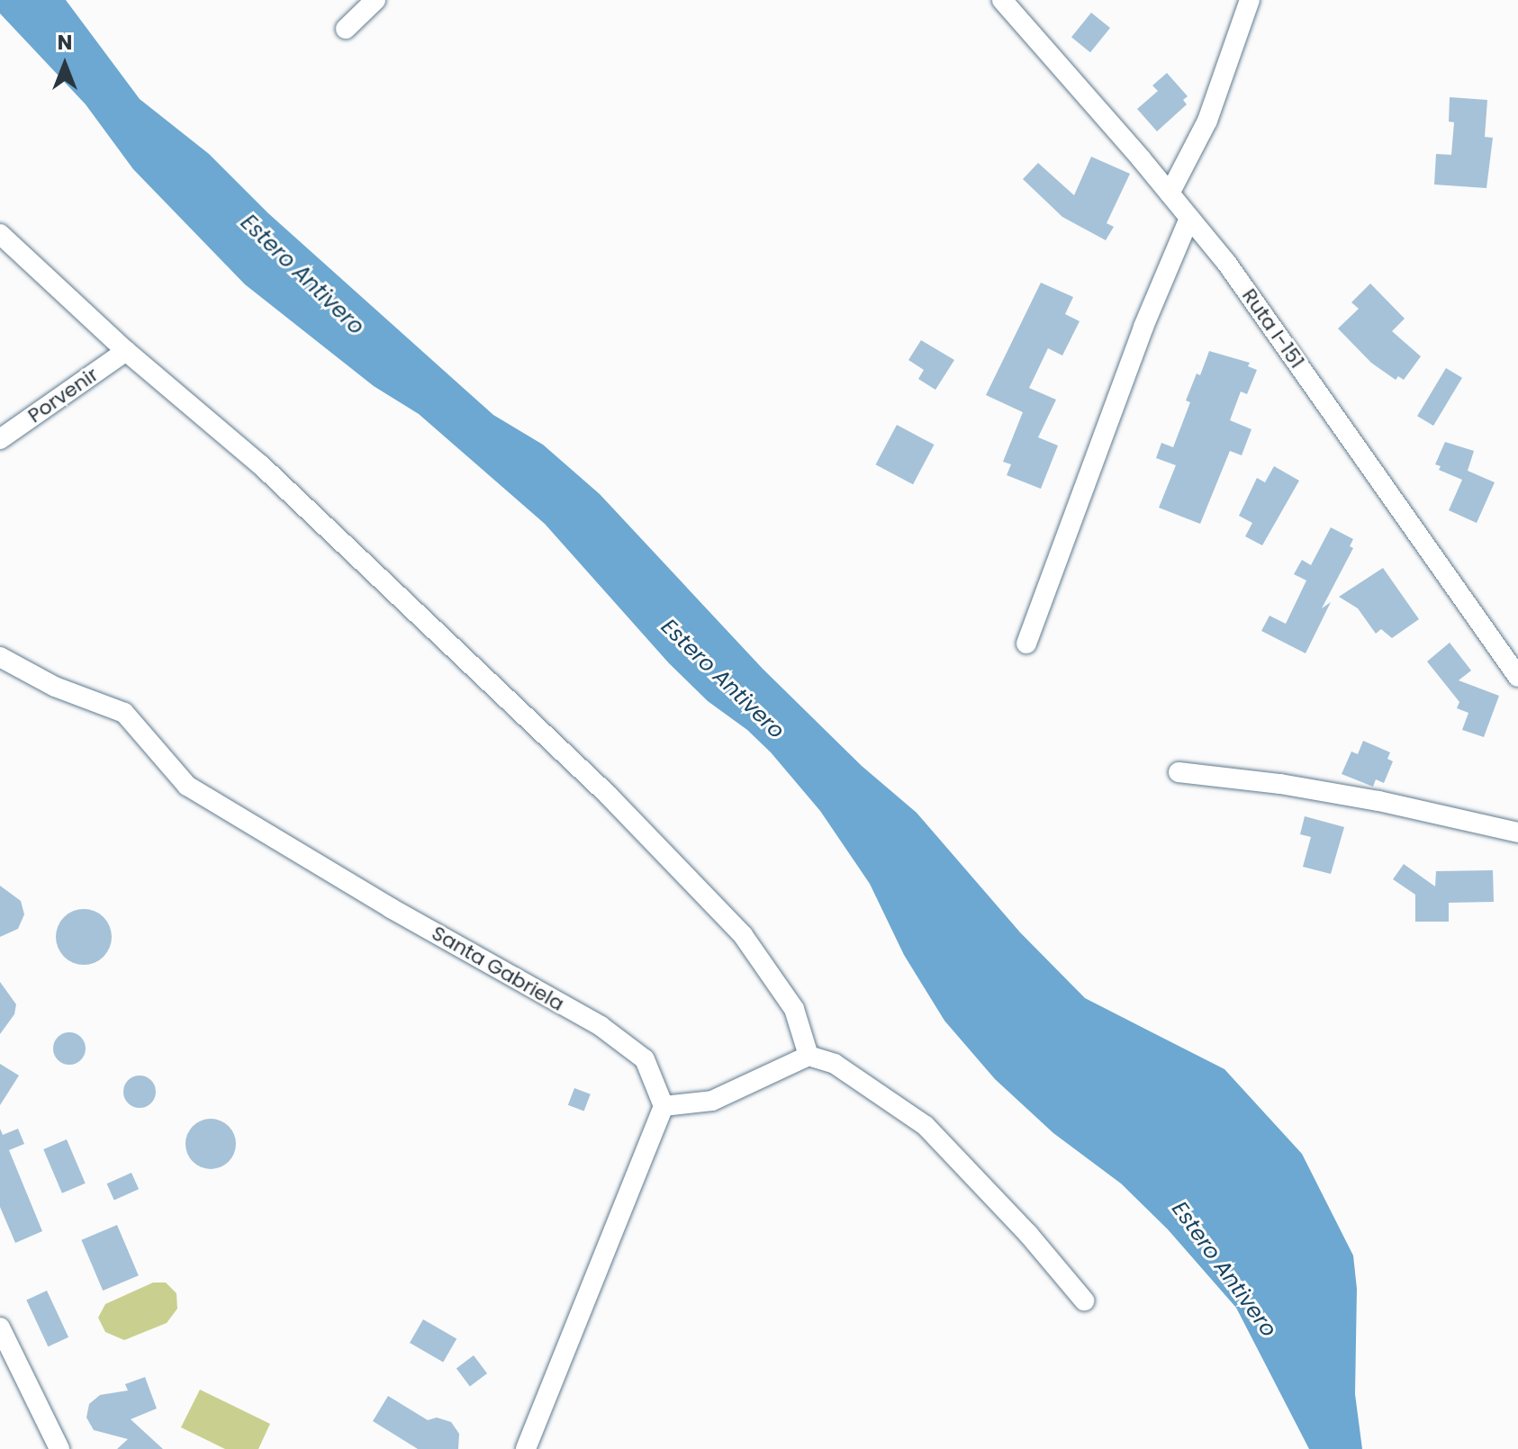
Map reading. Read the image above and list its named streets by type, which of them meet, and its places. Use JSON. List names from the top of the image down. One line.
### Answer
{"streets":{"street":["Ruta I-151","Porvenir","Santa Gabriela"]},"water":["Estero Antivero"],"north":"top"}
